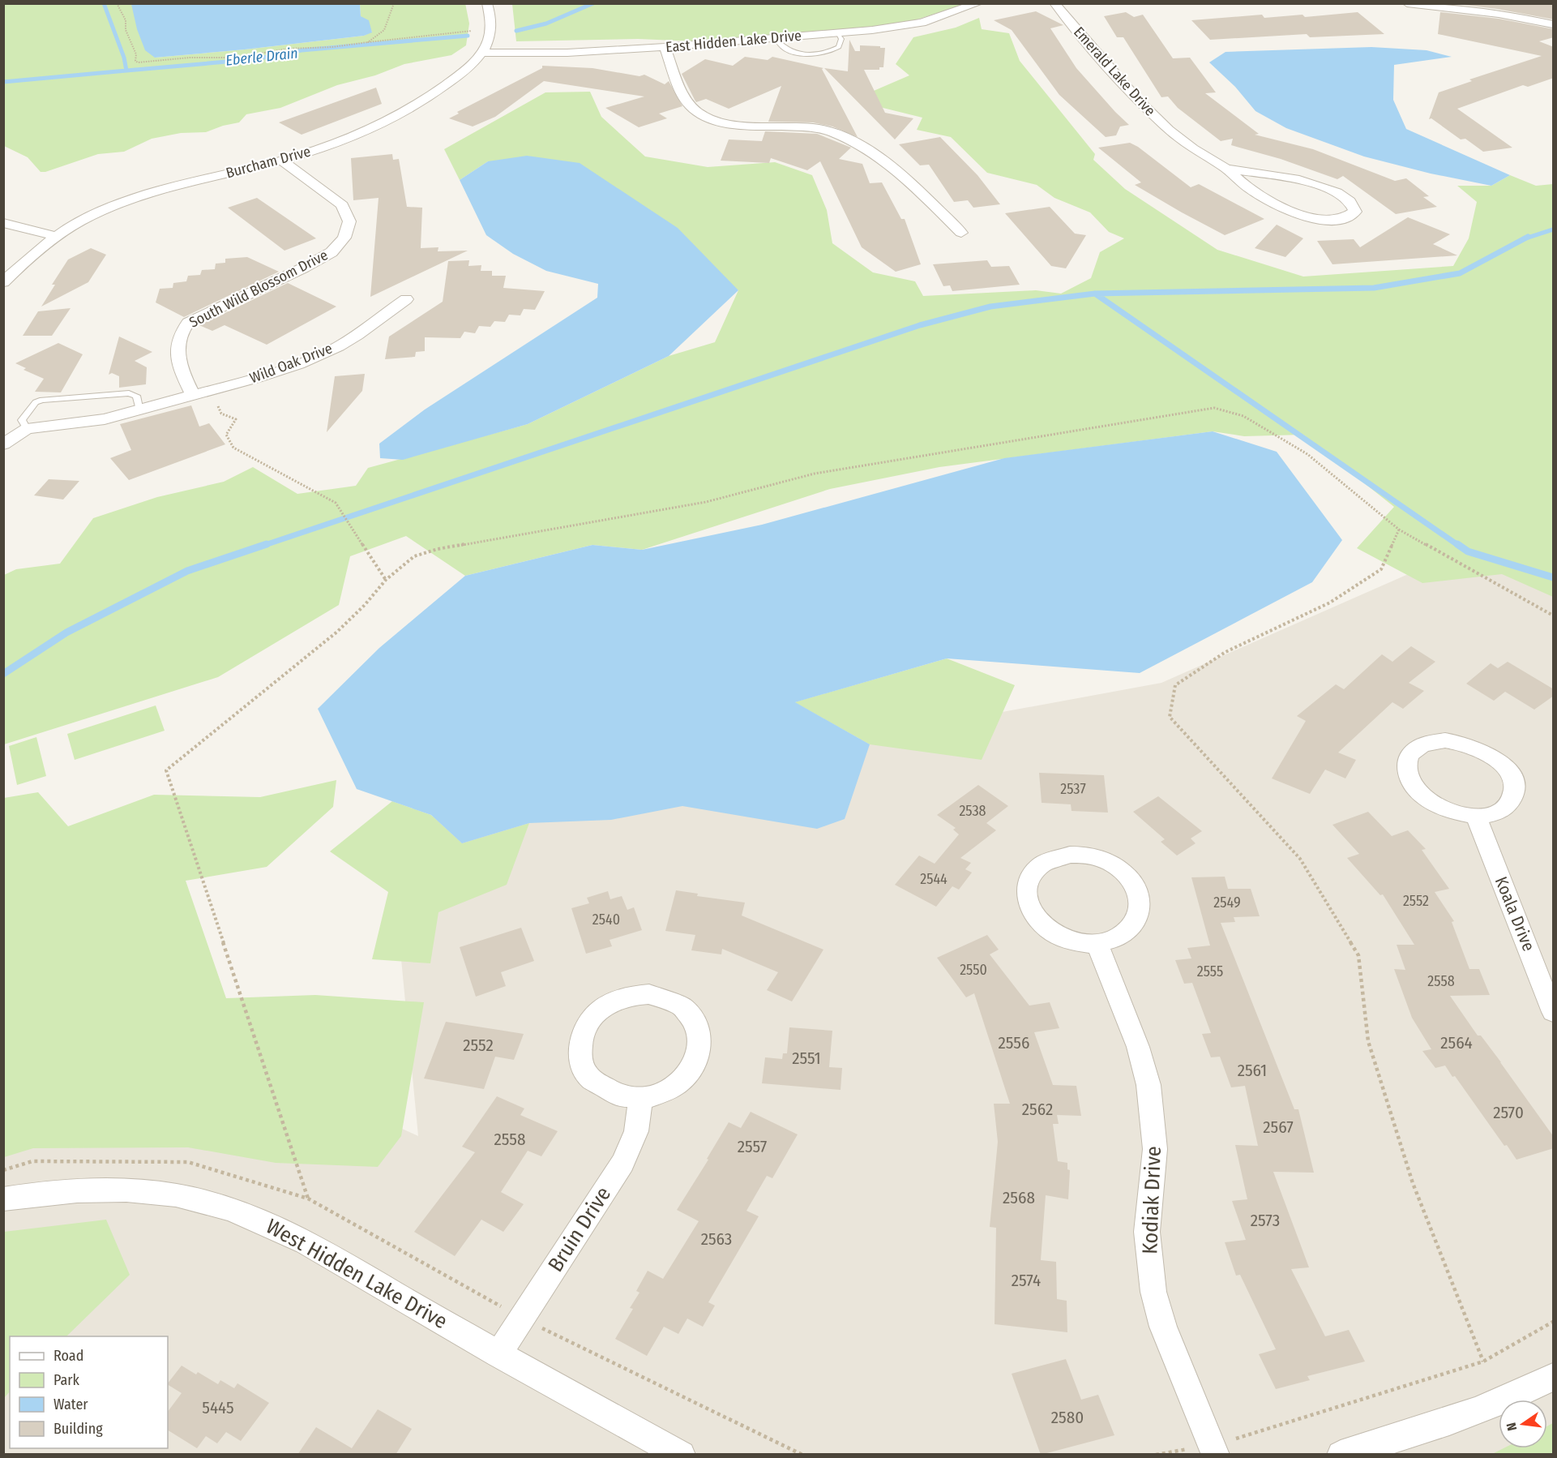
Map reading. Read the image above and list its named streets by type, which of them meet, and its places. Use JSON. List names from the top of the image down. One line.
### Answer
{"streets":{"street":["East Hidden Lake Drive","Emerald Lake Drive","Burcham Drive","South Wild Blossom Drive","Wild Oak Drive","Koala Drive","Kodiak Drive","Bruin Drive","West Hidden Lake Drive"]},"crossings":[["East Hidden Lake Drive","Burcham Drive"],["Burcham Drive","South Wild Blossom Drive"],["South Wild Blossom Drive","Wild Oak Drive"],["Bruin Drive","West Hidden Lake Drive"]],"water":["Eberle Drain"],"house_numbers":["2537","2538","2544","2552","2549","2540","2550","2555","2558","2556","2564","2552","2551","2561","2562","2570","2567","2558","2557","2568","2573","2563","2574","5445","2580"],"legend":["Road","Park","Water","Building"],"north":"left"}
